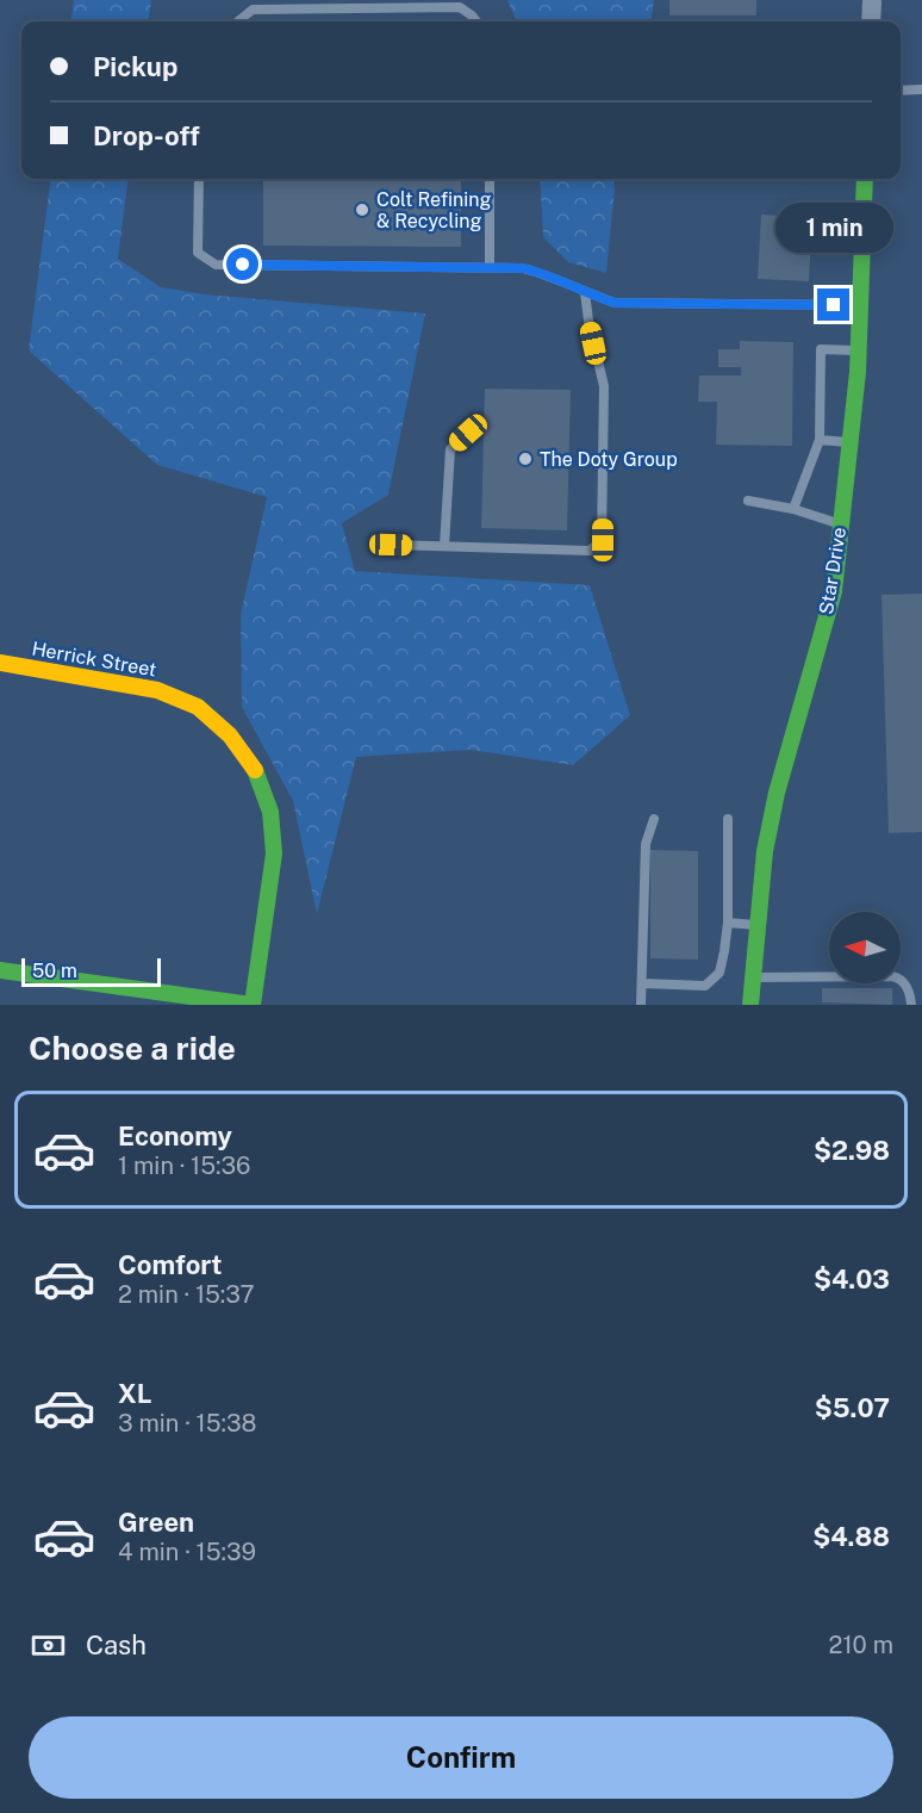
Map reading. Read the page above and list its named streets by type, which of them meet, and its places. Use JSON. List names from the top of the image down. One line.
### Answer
{"streets":{"street":["Star Drive","Herrick Street"]},"places":["Colt Refining & Recycling","The Doty Group"],"scale_bar":"50 m","north":"left","page":{"banner":["Pickup","Drop-off"],"bubble":"1 min","scale":"50 m","heading":"Choose a ride","list":[{"name":"Economy","note":"1 min · 15:36","value":"$2.98"},{"name":"Comfort","note":"2 min · 15:37","value":"$4.03"},{"name":"XL","note":"3 min · 15:38","value":"$5.07"},{"name":"Green","note":"4 min · 15:39","value":"$4.88"}],"pay":["Cash","210 m"],"buttons":"Confirm"}}
